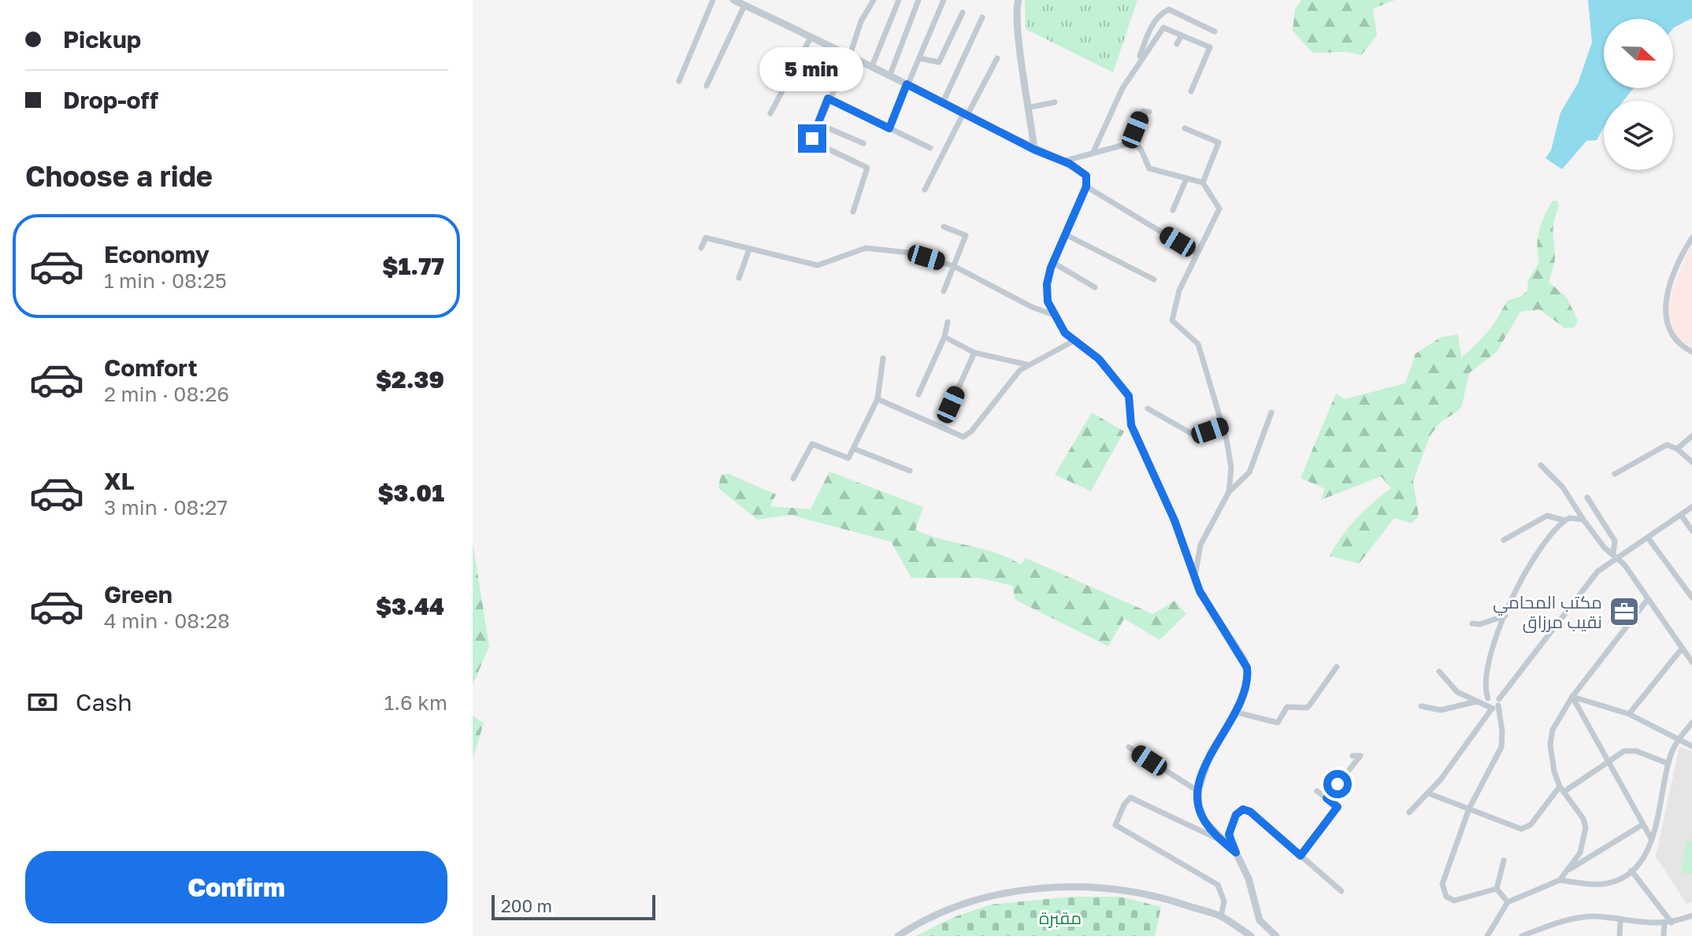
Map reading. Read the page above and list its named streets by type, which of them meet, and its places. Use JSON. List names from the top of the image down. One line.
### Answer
{"parks":["مقبرة"],"places":{"office":["مكتب المحامي نقيب مرزاق"]},"scale_bar":"200 m","north":"right","page":{"banner":["Pickup","Drop-off"],"bubble":"5 min","heading":"Choose a ride","list":[{"name":"Economy","note":"1 min · 08:25","value":"$1.77"},{"name":"Comfort","note":"2 min · 08:26","value":"$2.39"},{"name":"XL","note":"3 min · 08:27","value":"$3.01"},{"name":"Green","note":"4 min · 08:28","value":"$3.44"}],"pay":["Cash","1.6 km"],"buttons":"Confirm","scale":"200 m"}}
